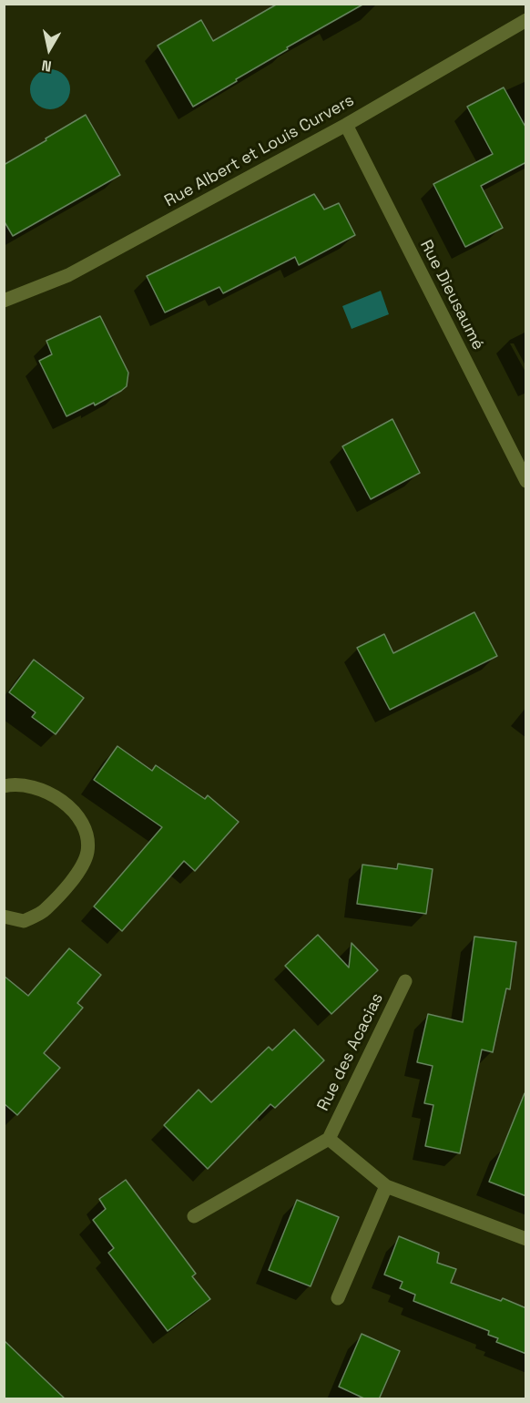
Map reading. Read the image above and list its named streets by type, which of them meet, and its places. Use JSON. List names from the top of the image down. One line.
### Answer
{"streets":{"street":["Rue Albert et Louis Curvers","Rue Dieusaumé","Rue des Acacias"]},"crossings":[["Rue Albert et Louis Curvers","Rue Dieusaumé"]],"north":"bottom"}
